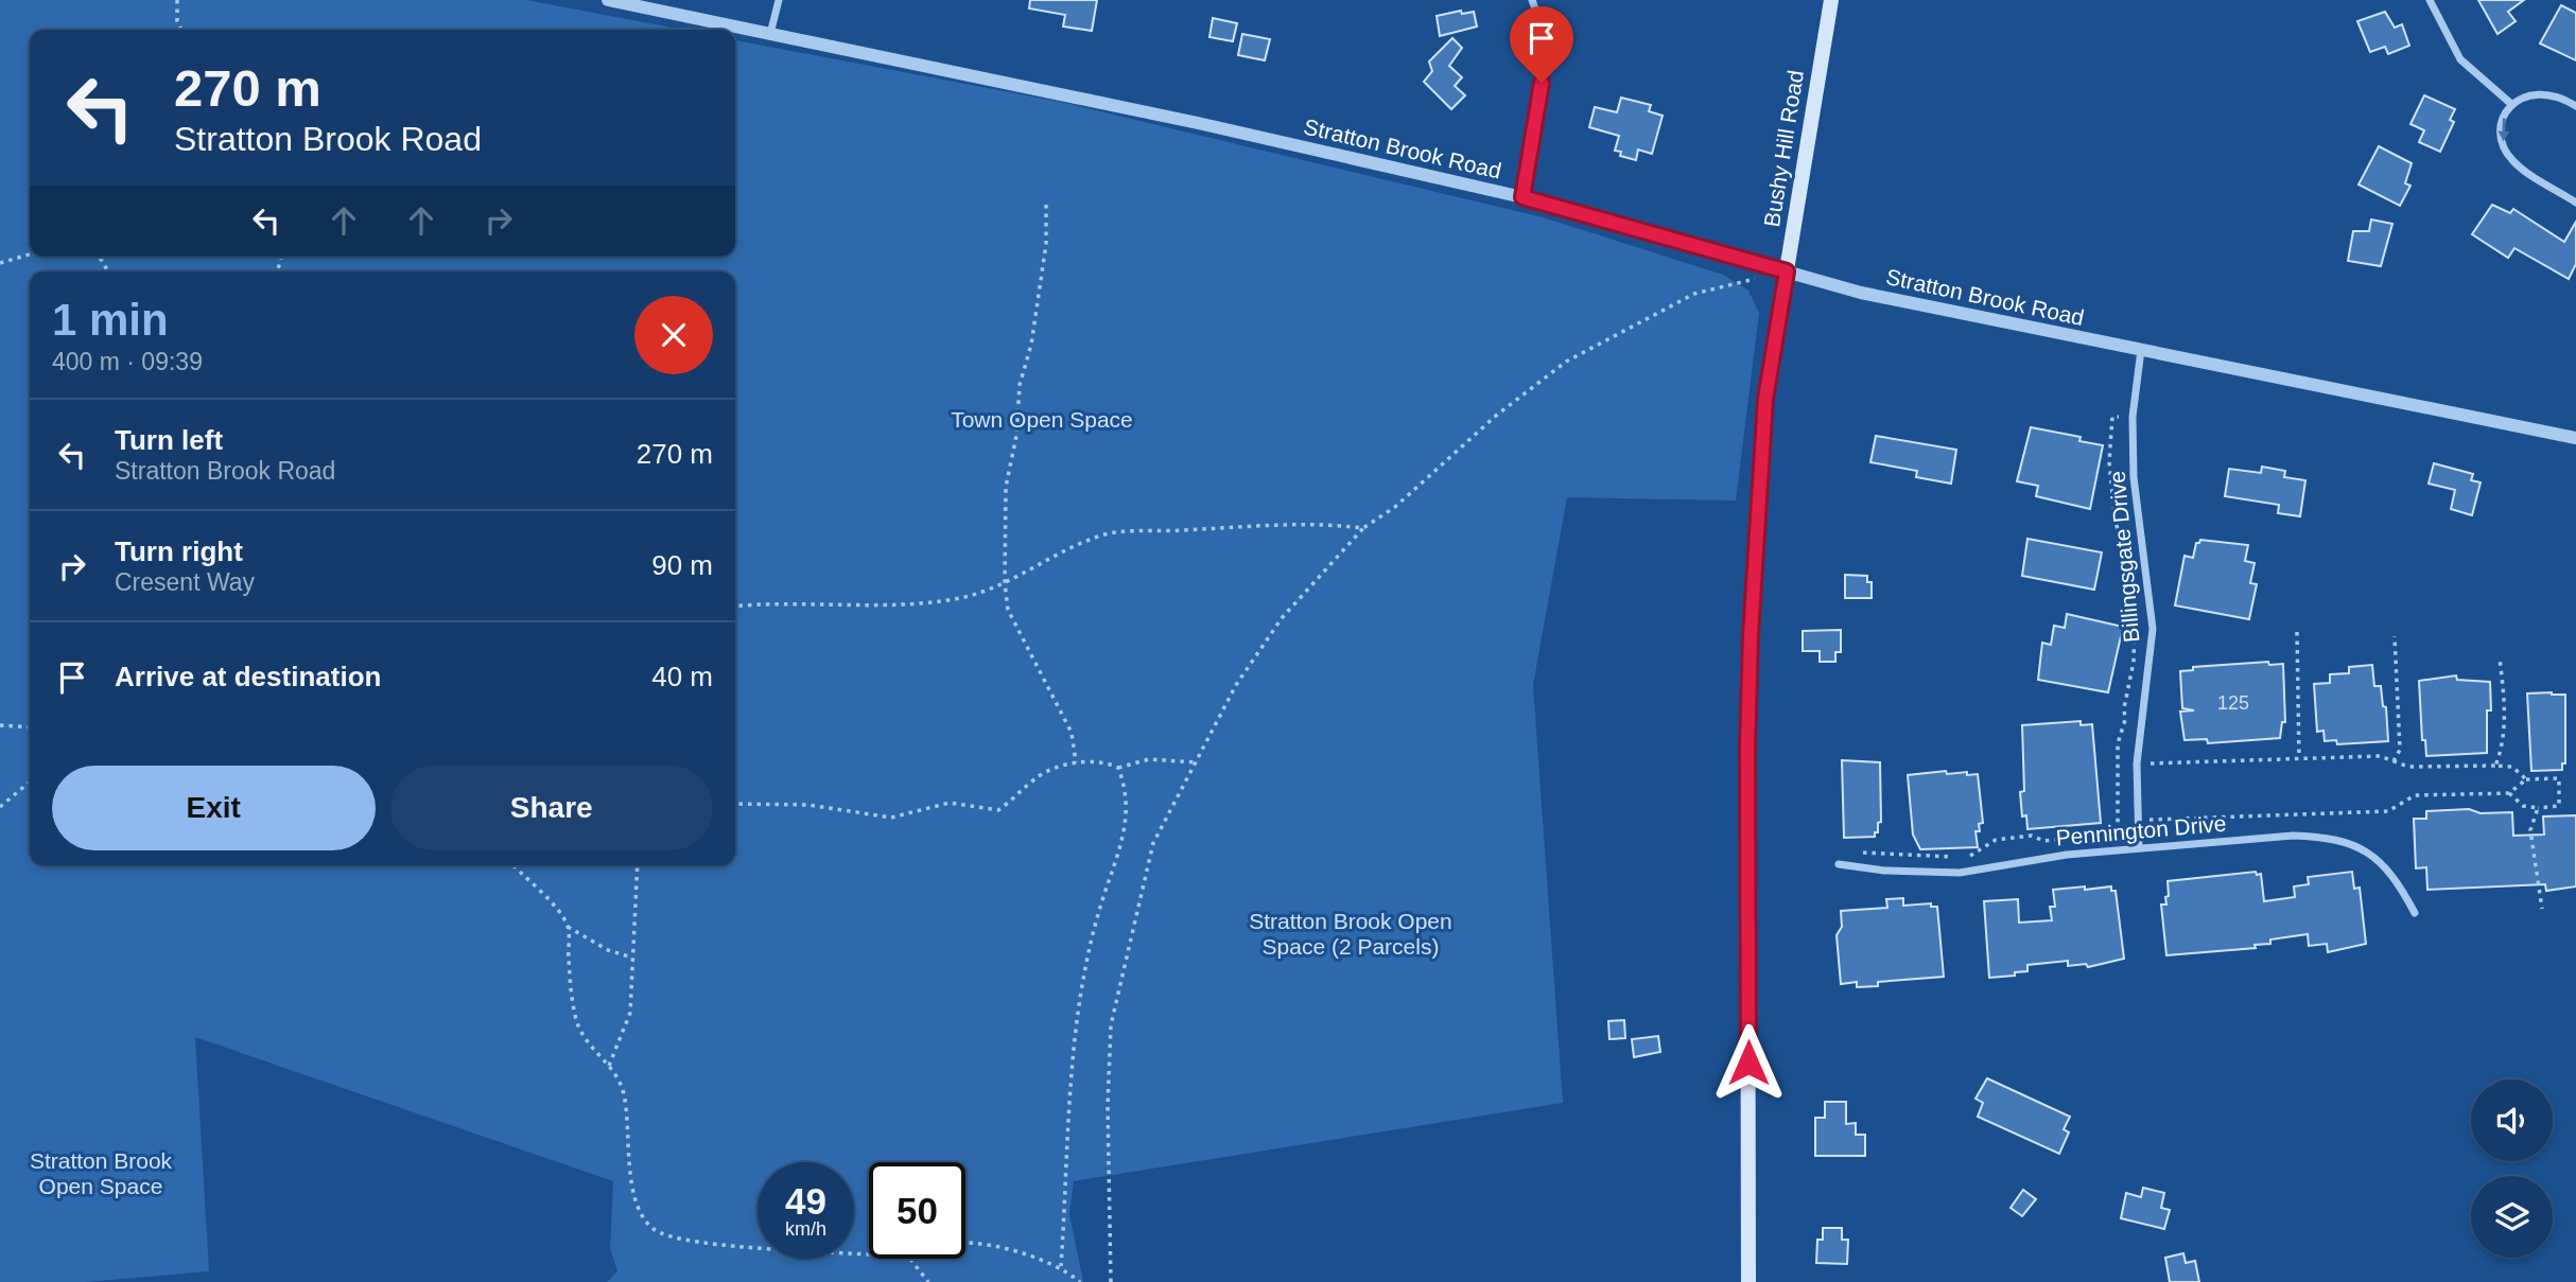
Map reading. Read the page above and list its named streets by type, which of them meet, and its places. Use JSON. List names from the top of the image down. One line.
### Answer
{"streets":{"main road":["Bushy Hill Road"],"street":["Stratton Brook Road","Billingsgate Drive","Pennington Drive"]},"crossings":[["Stratton Brook Road","Bushy Hill Road"],["Stratton Brook Road","Billingsgate Drive"],["Billingsgate Drive","Pennington Drive"]],"parks":["Town Open Space","Stratton Brook Open Space (2 Parcels)","Stratton Brook Open Space"],"house_numbers":["125"],"page":{"turn":["270 m","Stratton Brook Road"],"heading":["1 min","400 m · 09:39"],"list":[{"name":"Turn left","note":"Stratton Brook Road","value":"270 m"},{"name":"Turn right","note":"Cresent Way","value":"90 m"},{"name":"Arrive at destination","value":"40 m"}],"buttons":["Exit","Share"],"speed":"49 km/h","limit":"50"}}
